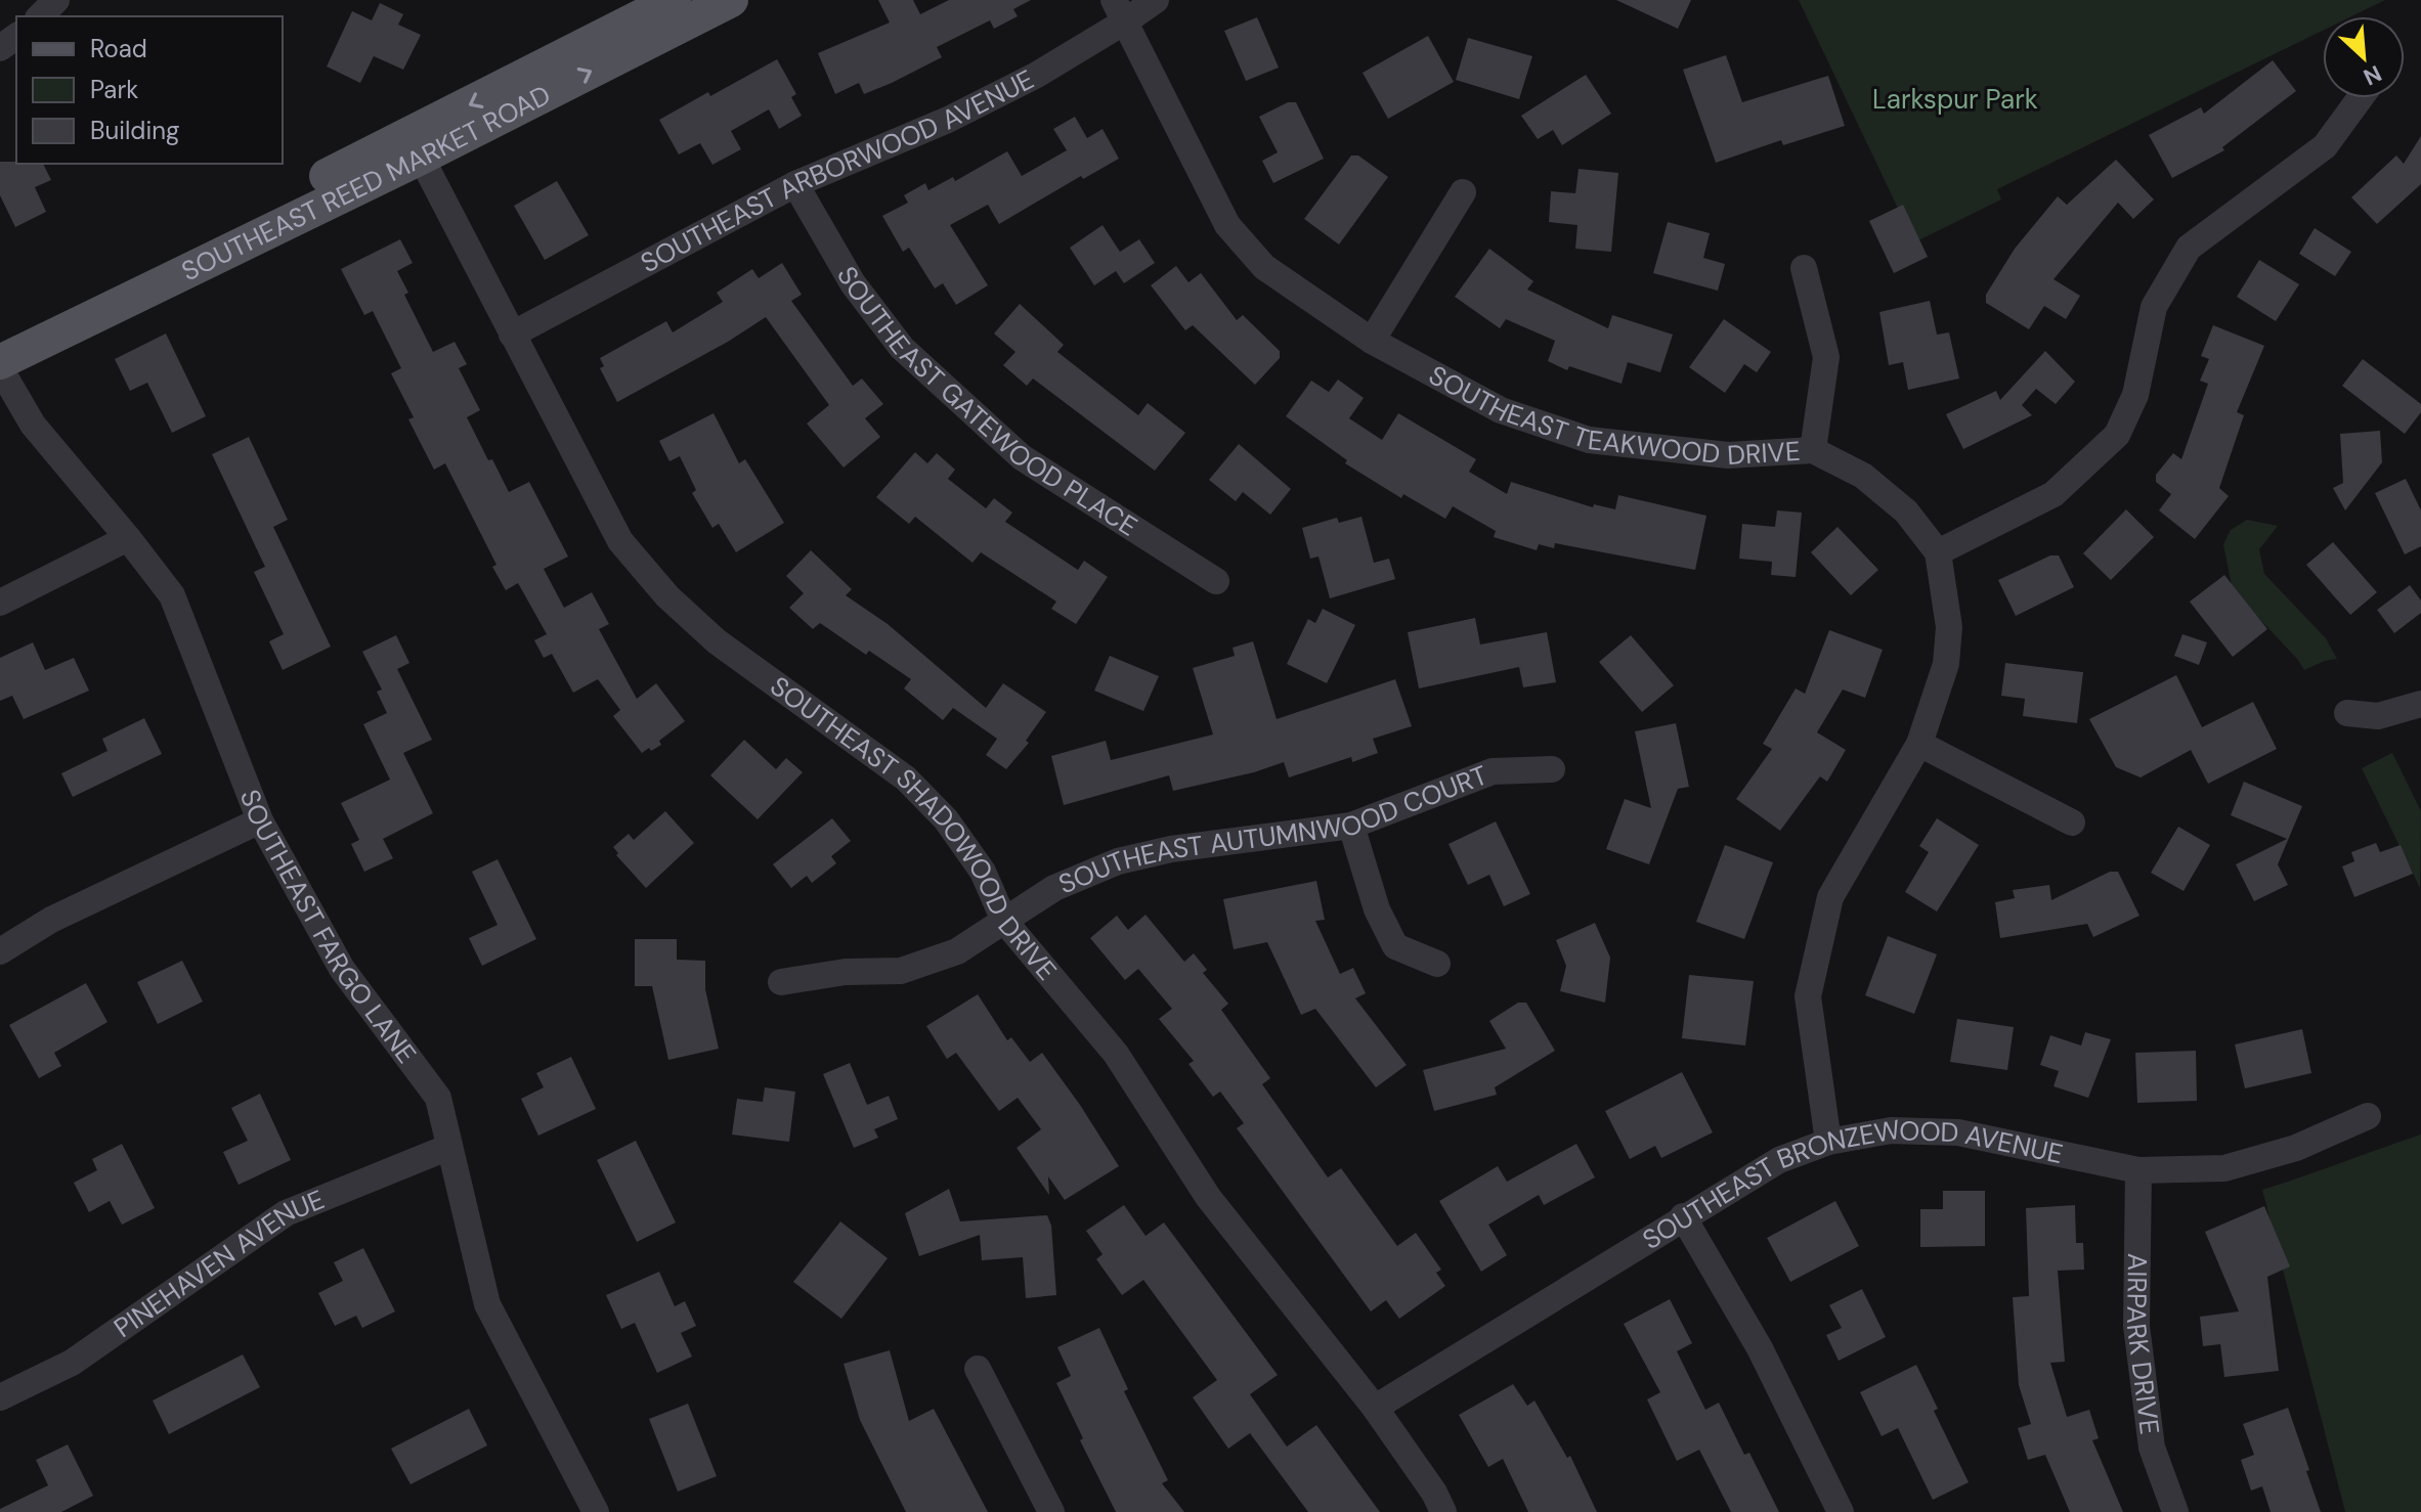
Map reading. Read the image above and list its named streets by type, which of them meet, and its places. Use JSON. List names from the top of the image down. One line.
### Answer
{"streets":{"main road":["SOUTHEAST REED MARKET ROAD"],"street":["SOUTHEAST ARBORWOOD AVENUE","SOUTHEAST GATEWOOD PLACE","SOUTHEAST TEAKWOOD DRIVE","SOUTHEAST SHADOWOOD DRIVE","SOUTHEAST AUTUMNWOOD COURT","SOUTHEAST FARGO LANE","SOUTHEAST BRONZEWOOD AVENUE","PINEHAVEN AVENUE","AIRPARK DRIVE"]},"crossings":[["SOUTHEAST ARBORWOOD AVENUE","SOUTHEAST GATEWOOD PLACE"],["SOUTHEAST ARBORWOOD AVENUE","SOUTHEAST TEAKWOOD DRIVE"],["SOUTHEAST ARBORWOOD AVENUE","SOUTHEAST SHADOWOOD DRIVE"],["SOUTHEAST REED MARKET ROAD","SOUTHEAST SHADOWOOD DRIVE"],["SOUTHEAST TEAKWOOD DRIVE","SOUTHEAST BRONZEWOOD AVENUE"],["SOUTHEAST SHADOWOOD DRIVE","SOUTHEAST AUTUMNWOOD COURT"],["SOUTHEAST SHADOWOOD DRIVE","SOUTHEAST BRONZEWOOD AVENUE"],["SOUTHEAST FARGO LANE","PINEHAVEN AVENUE"],["SOUTHEAST BRONZEWOOD AVENUE","AIRPARK DRIVE"]],"parks":["Larkspur Park"],"legend":["Road","Park","Building"],"north":"bottom right"}
